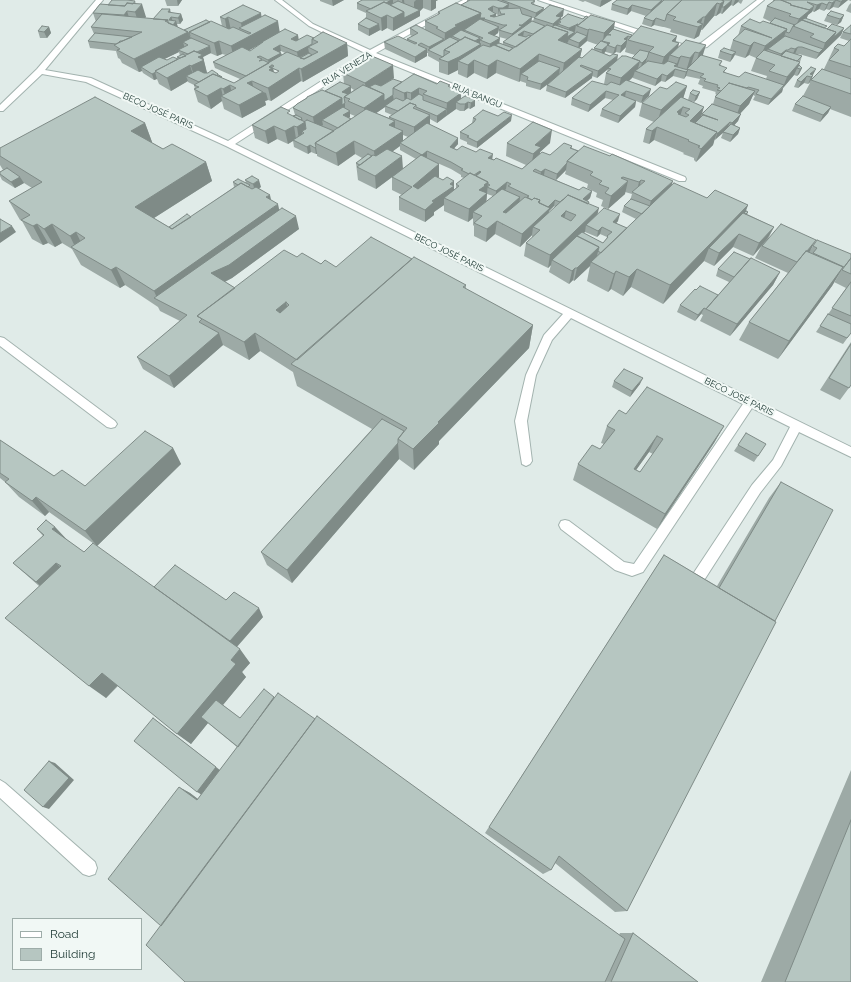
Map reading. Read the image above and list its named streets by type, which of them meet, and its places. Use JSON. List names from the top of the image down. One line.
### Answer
{"streets":{"street":["RUA VENEZA","RUA BANGU","BECO JOSÉ PARIS"]},"crossings":[["RUA VENEZA","RUA BANGU"],["RUA VENEZA","BECO JOSÉ PARIS"]],"legend":["Road","Building"]}
